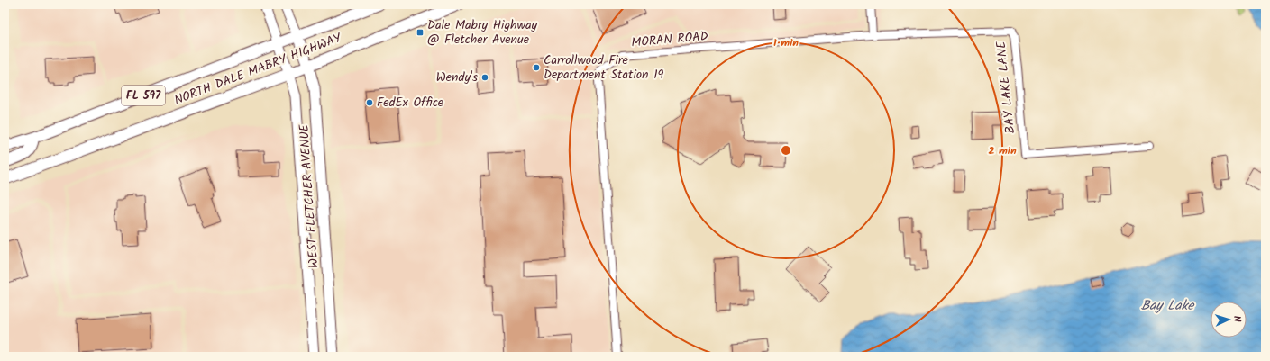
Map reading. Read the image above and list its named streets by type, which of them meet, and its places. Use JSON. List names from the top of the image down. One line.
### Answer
{"streets":{"main road":["NORTH DALE MABRY HIGHWAY","FL 597","WEST FLETCHER AVENUE"],"street":["MORAN ROAD","BAY LAKE LANE"]},"crossings":[["MORAN ROAD","BAY LAKE LANE"],["NORTH DALE MABRY HIGHWAY","WEST FLETCHER AVENUE"]],"water":["Bay Lake"],"places":{"transit":["Dale Mabry Highway @ Fletcher Avenue"],"other":["Carrollwood Fire Department Station 19","Wendy's","FedEx Office"]},"north":"right","rings":["1 min","2 min"]}
